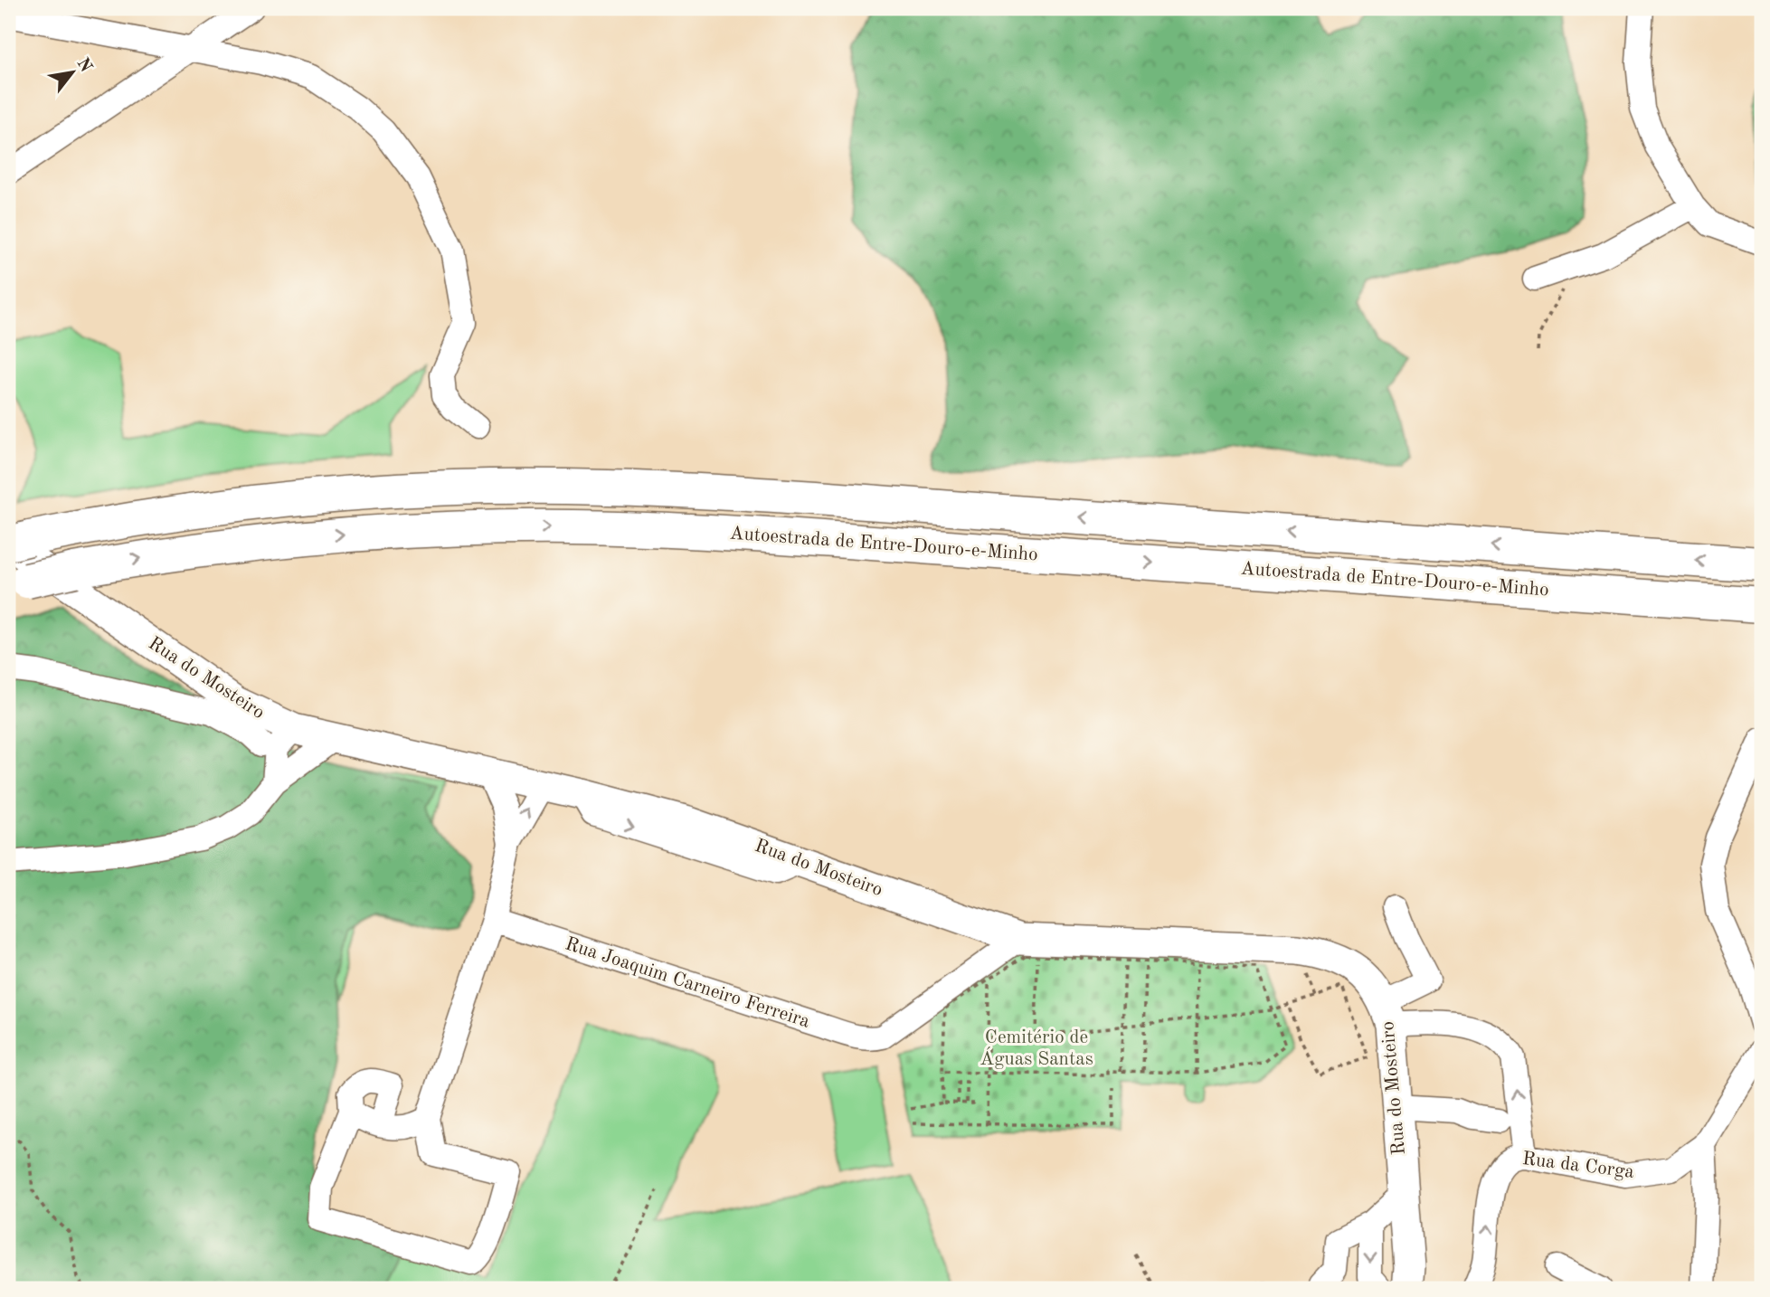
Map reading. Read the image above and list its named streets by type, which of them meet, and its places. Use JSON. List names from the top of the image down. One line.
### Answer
{"streets":{"highway":["Autoestrada de Entre-Douro-e-Minho"],"main road":["Rua do Mosteiro"],"street":["Rua Joaquim Carneiro Ferreira","Rua da Corga"]},"crossings":[["Rua do Mosteiro","Rua Joaquim Carneiro Ferreira"]],"parks":["Cemitério de Águas Santas"],"north":"top right"}
